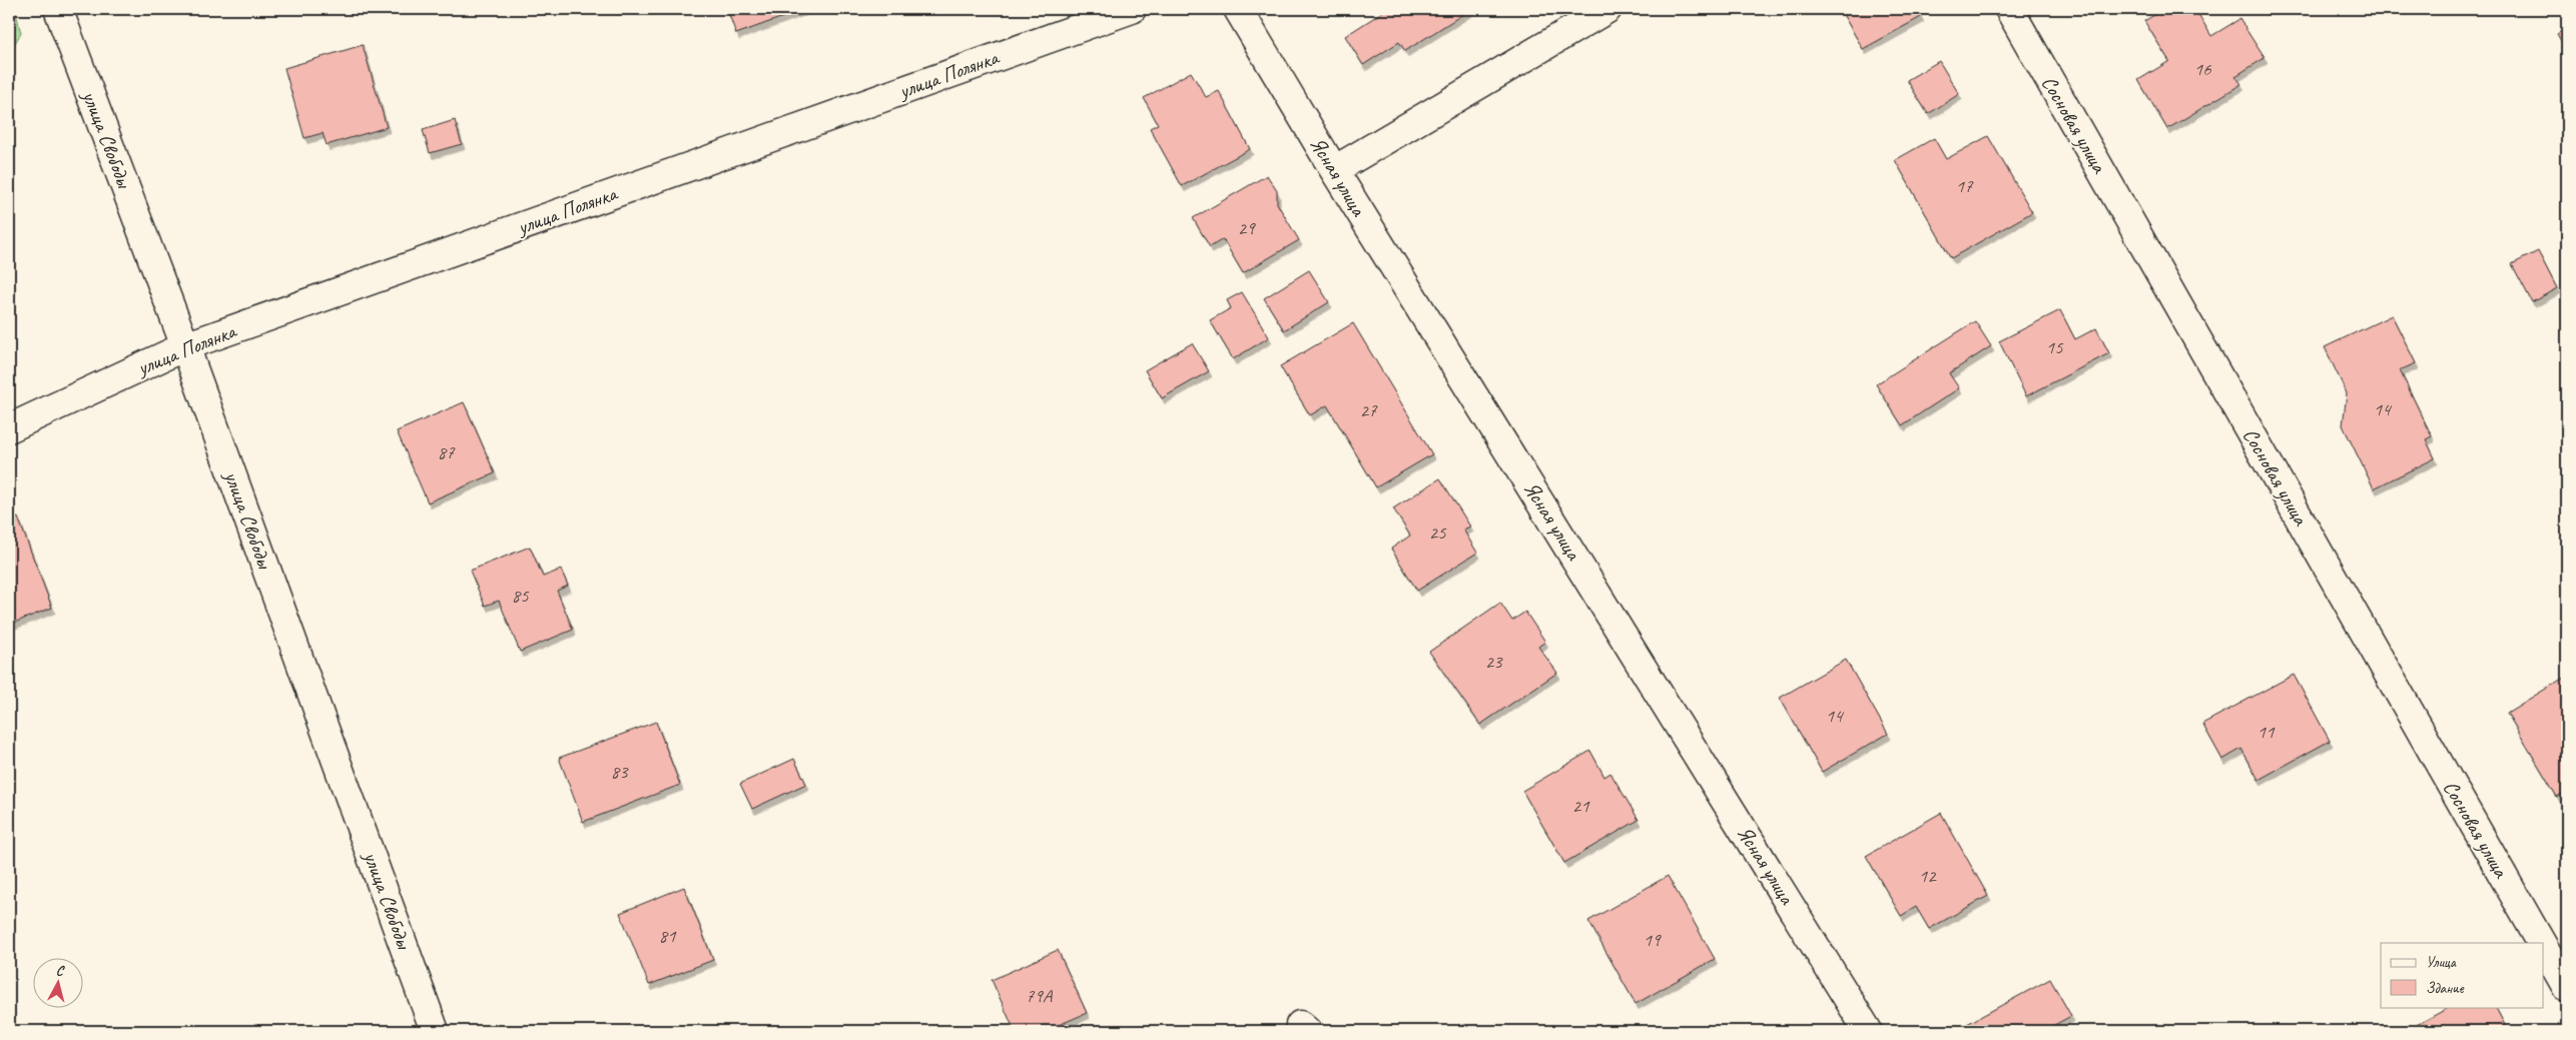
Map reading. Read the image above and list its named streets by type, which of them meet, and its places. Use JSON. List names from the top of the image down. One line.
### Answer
{"streets":{"street":["улица Полянка","Сосновая улица","улица Свободы","Ясная улица"]},"crossings":[["улица Полянка","улица Свободы"]],"house_numbers":["16","17","29","15","14","27","87","25","85","23","14","11","83","21","12","81","19","79А"],"legend":["Улица","Здание"],"north":"top"}
